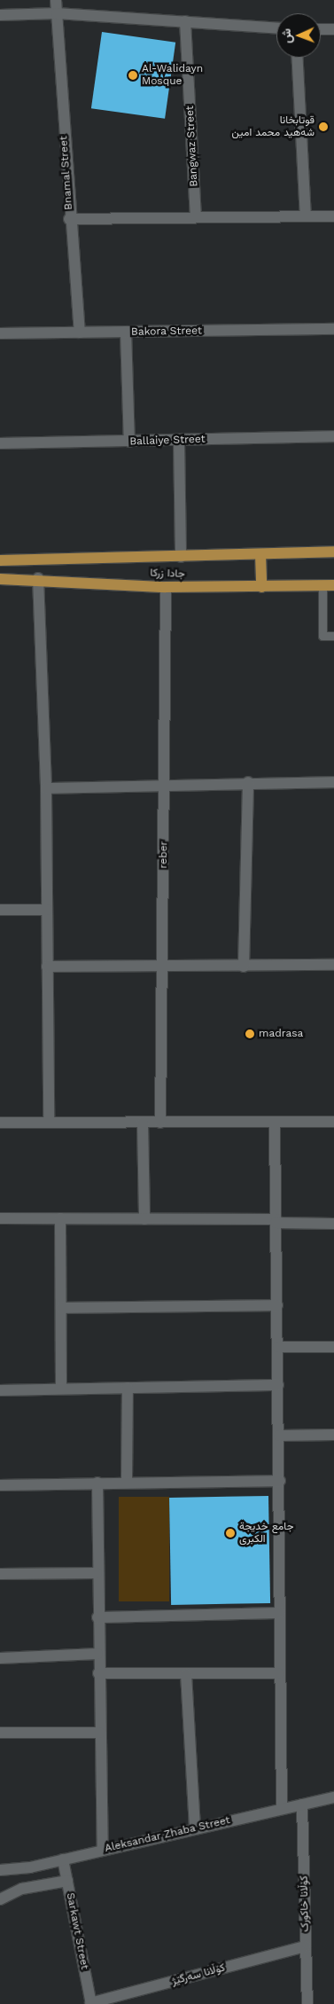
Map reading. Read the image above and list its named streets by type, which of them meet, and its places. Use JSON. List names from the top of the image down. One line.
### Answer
{"streets":{"main road":["جادا زرکا"],"street":["Bangwaz Street","Bnamal Street","Bakora Street","Ballaiye Street","reber","Aleksandar Zhaba Street","کۆڵانا خاکورک","Sarkawt Street","کۆڵانا سەرگێژ"]},"crossings":[["Bnamal Street","Bakora Street"],["جادا زرکا","reber"],["Aleksandar Zhaba Street","کۆڵانا خاکورک"],["Aleksandar Zhaba Street","Sarkawt Street"],["کۆڵانا خاکورک","کۆڵانا سەرگێژ"],["Sarkawt Street","کۆڵانا سەرگێژ"]],"places":["Al-Walidayn Mosque","قوتابخانا شەهید محمد امین","madrasa","جامع خدیجة الکبری"],"north":"left"}
